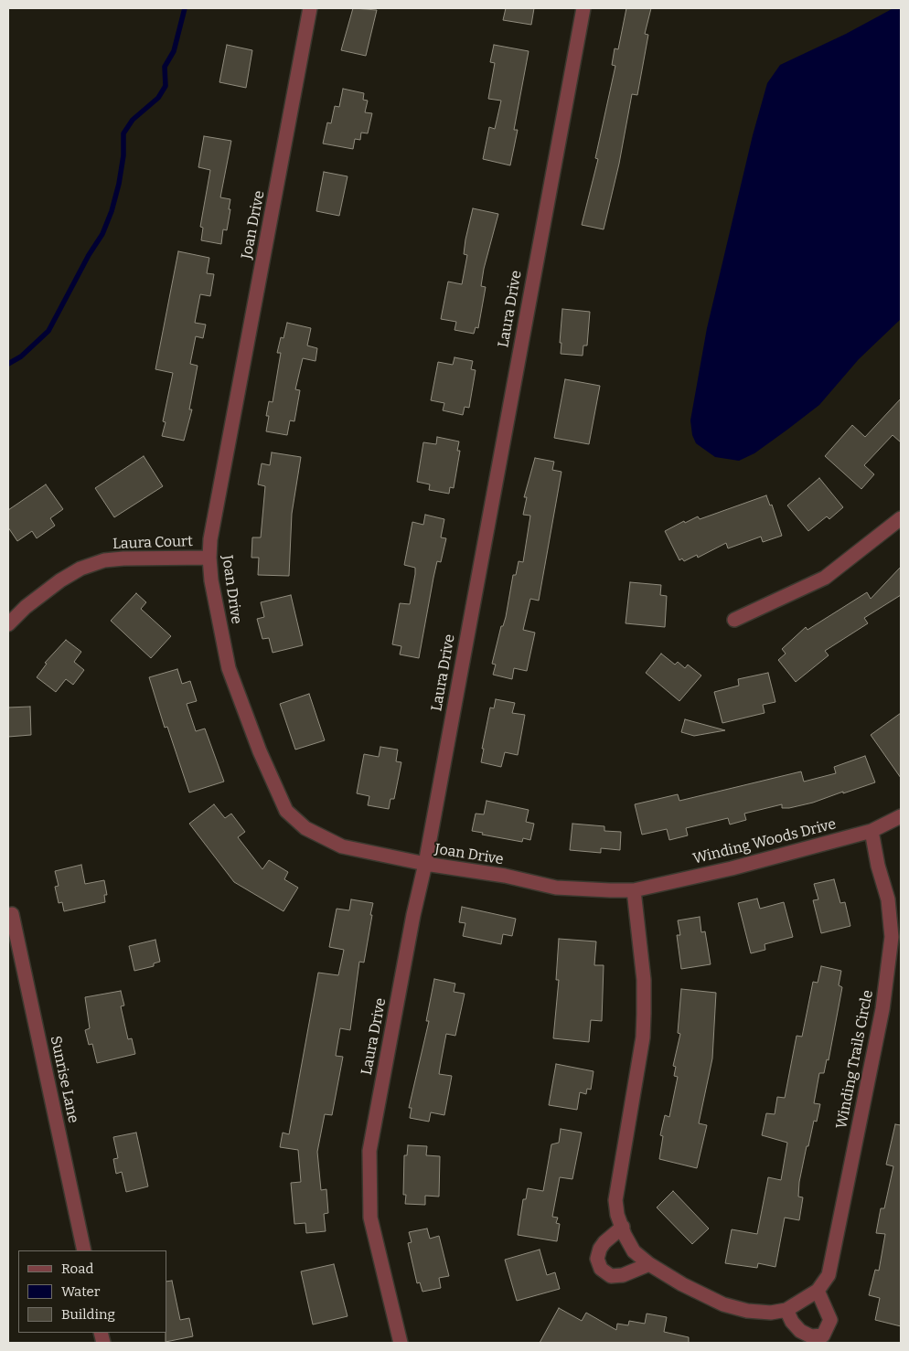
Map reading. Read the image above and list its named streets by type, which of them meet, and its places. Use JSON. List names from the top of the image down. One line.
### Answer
{"streets":{"street":["Joan Drive","Laura Drive","Laura Court","Winding Woods Drive","Winding Trails Circle","Sunrise Lane"]},"crossings":[["Joan Drive","Laura Drive"],["Joan Drive","Laura Court"],["Joan Drive","Winding Woods Drive"],["Joan Drive","Winding Trails Circle"],["Winding Woods Drive","Winding Trails Circle"]],"legend":["Road","Water","Building"]}
